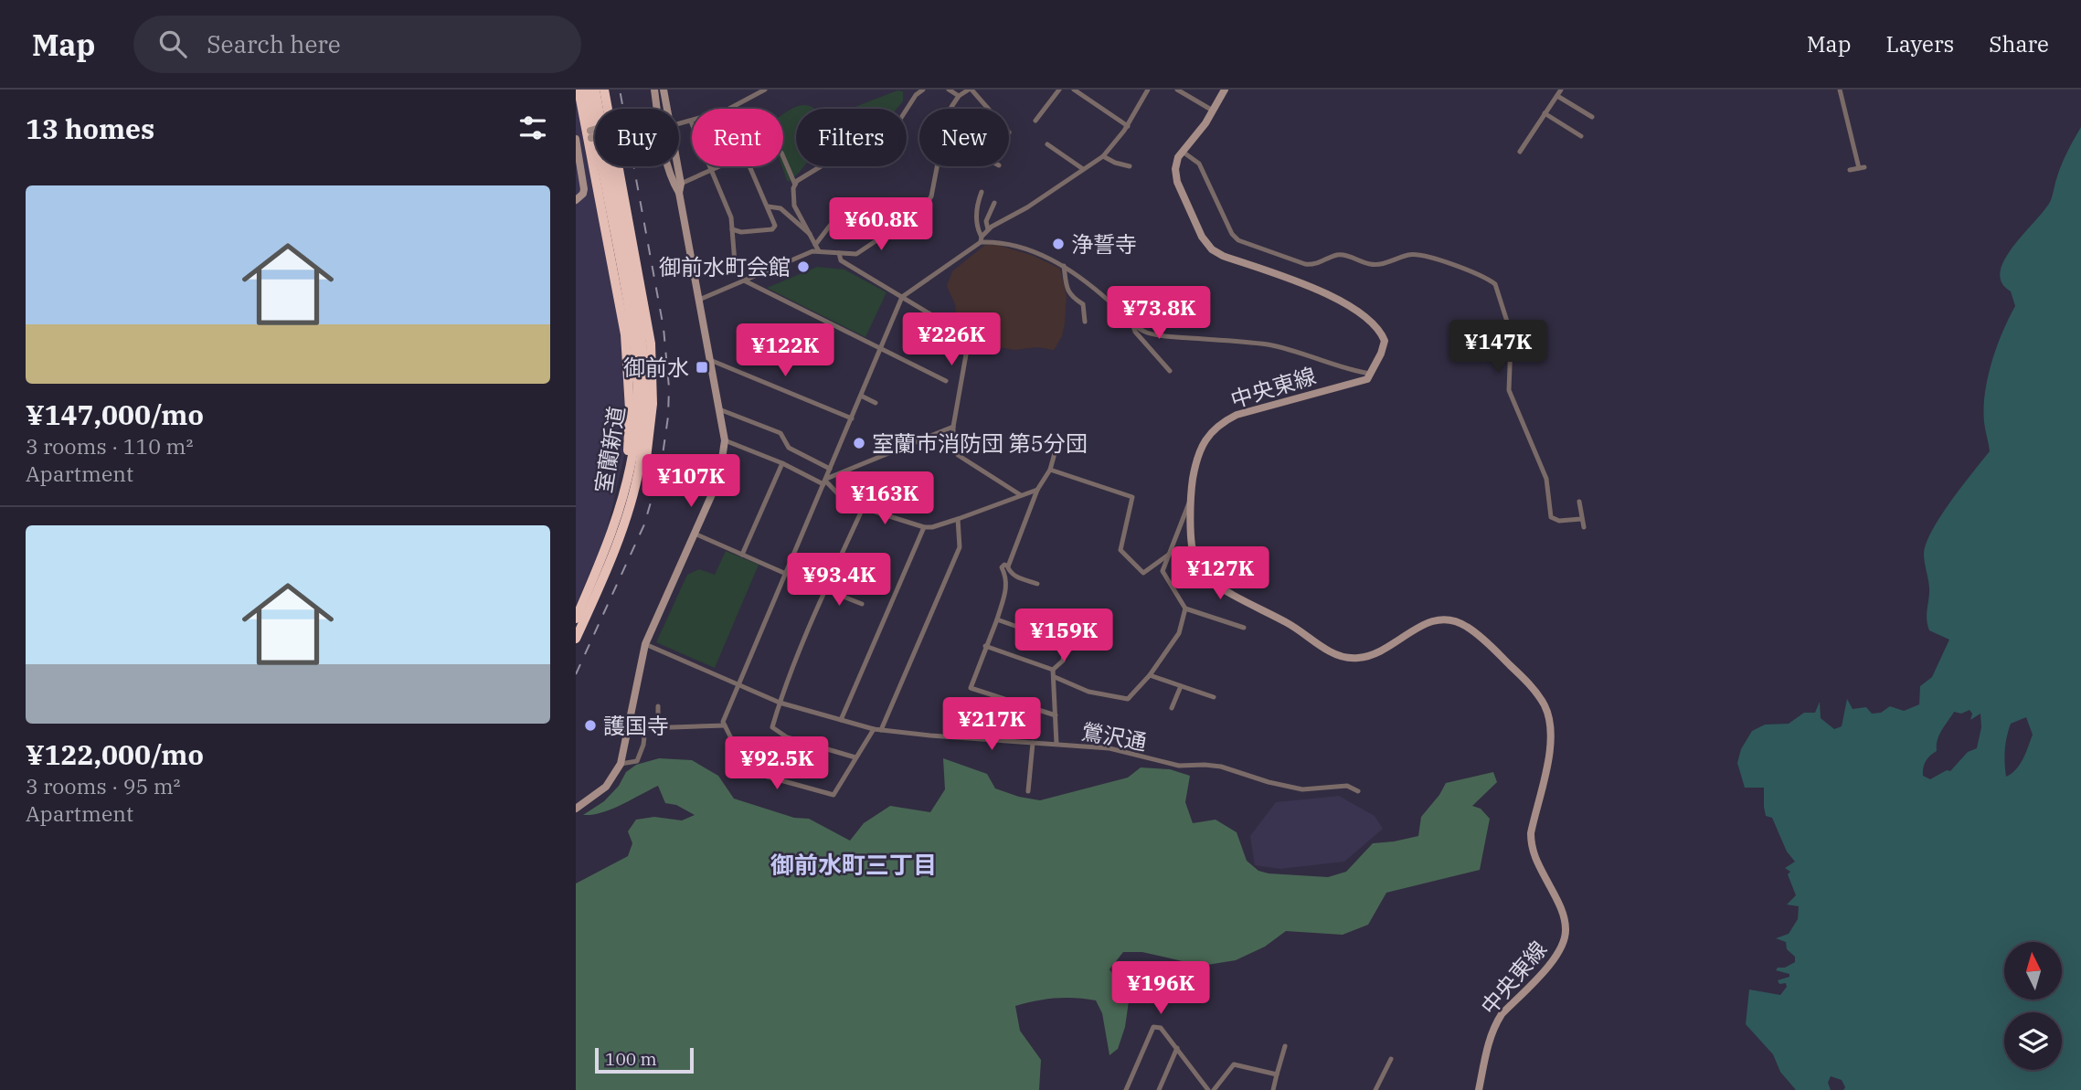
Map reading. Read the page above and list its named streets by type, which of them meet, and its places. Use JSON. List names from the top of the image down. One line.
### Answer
{"streets":{"highway":["室蘭新道"],"main road":["中央東線"],"street":["鶯沢通"]},"districts":["御前水町三丁目"],"places":{"other":["浄誓寺","御前水町会館","室蘭市消防団 第5分団","護国寺"],"transit":["御前水"]},"scale_bar":"100 m","north":"top","page":{"header":"Map","search":"Search here","nav":["Map","Layers","Share"],"heading":"13 homes","chip":["Buy","Rent","Filters","New"],"list":[{"name":"¥147,000/mo","note":"3 rooms · 110 m² · Apartment"},{"name":"¥122,000/mo","note":"3 rooms · 95 m² · Apartment"}],"price":["¥60.8K","¥73.8K","¥226K","¥147K","¥122K","¥107K","¥163K","¥127K","¥93.4K","¥159K","¥217K","¥92.5K","¥196K"],"scale":"100 m"}}
